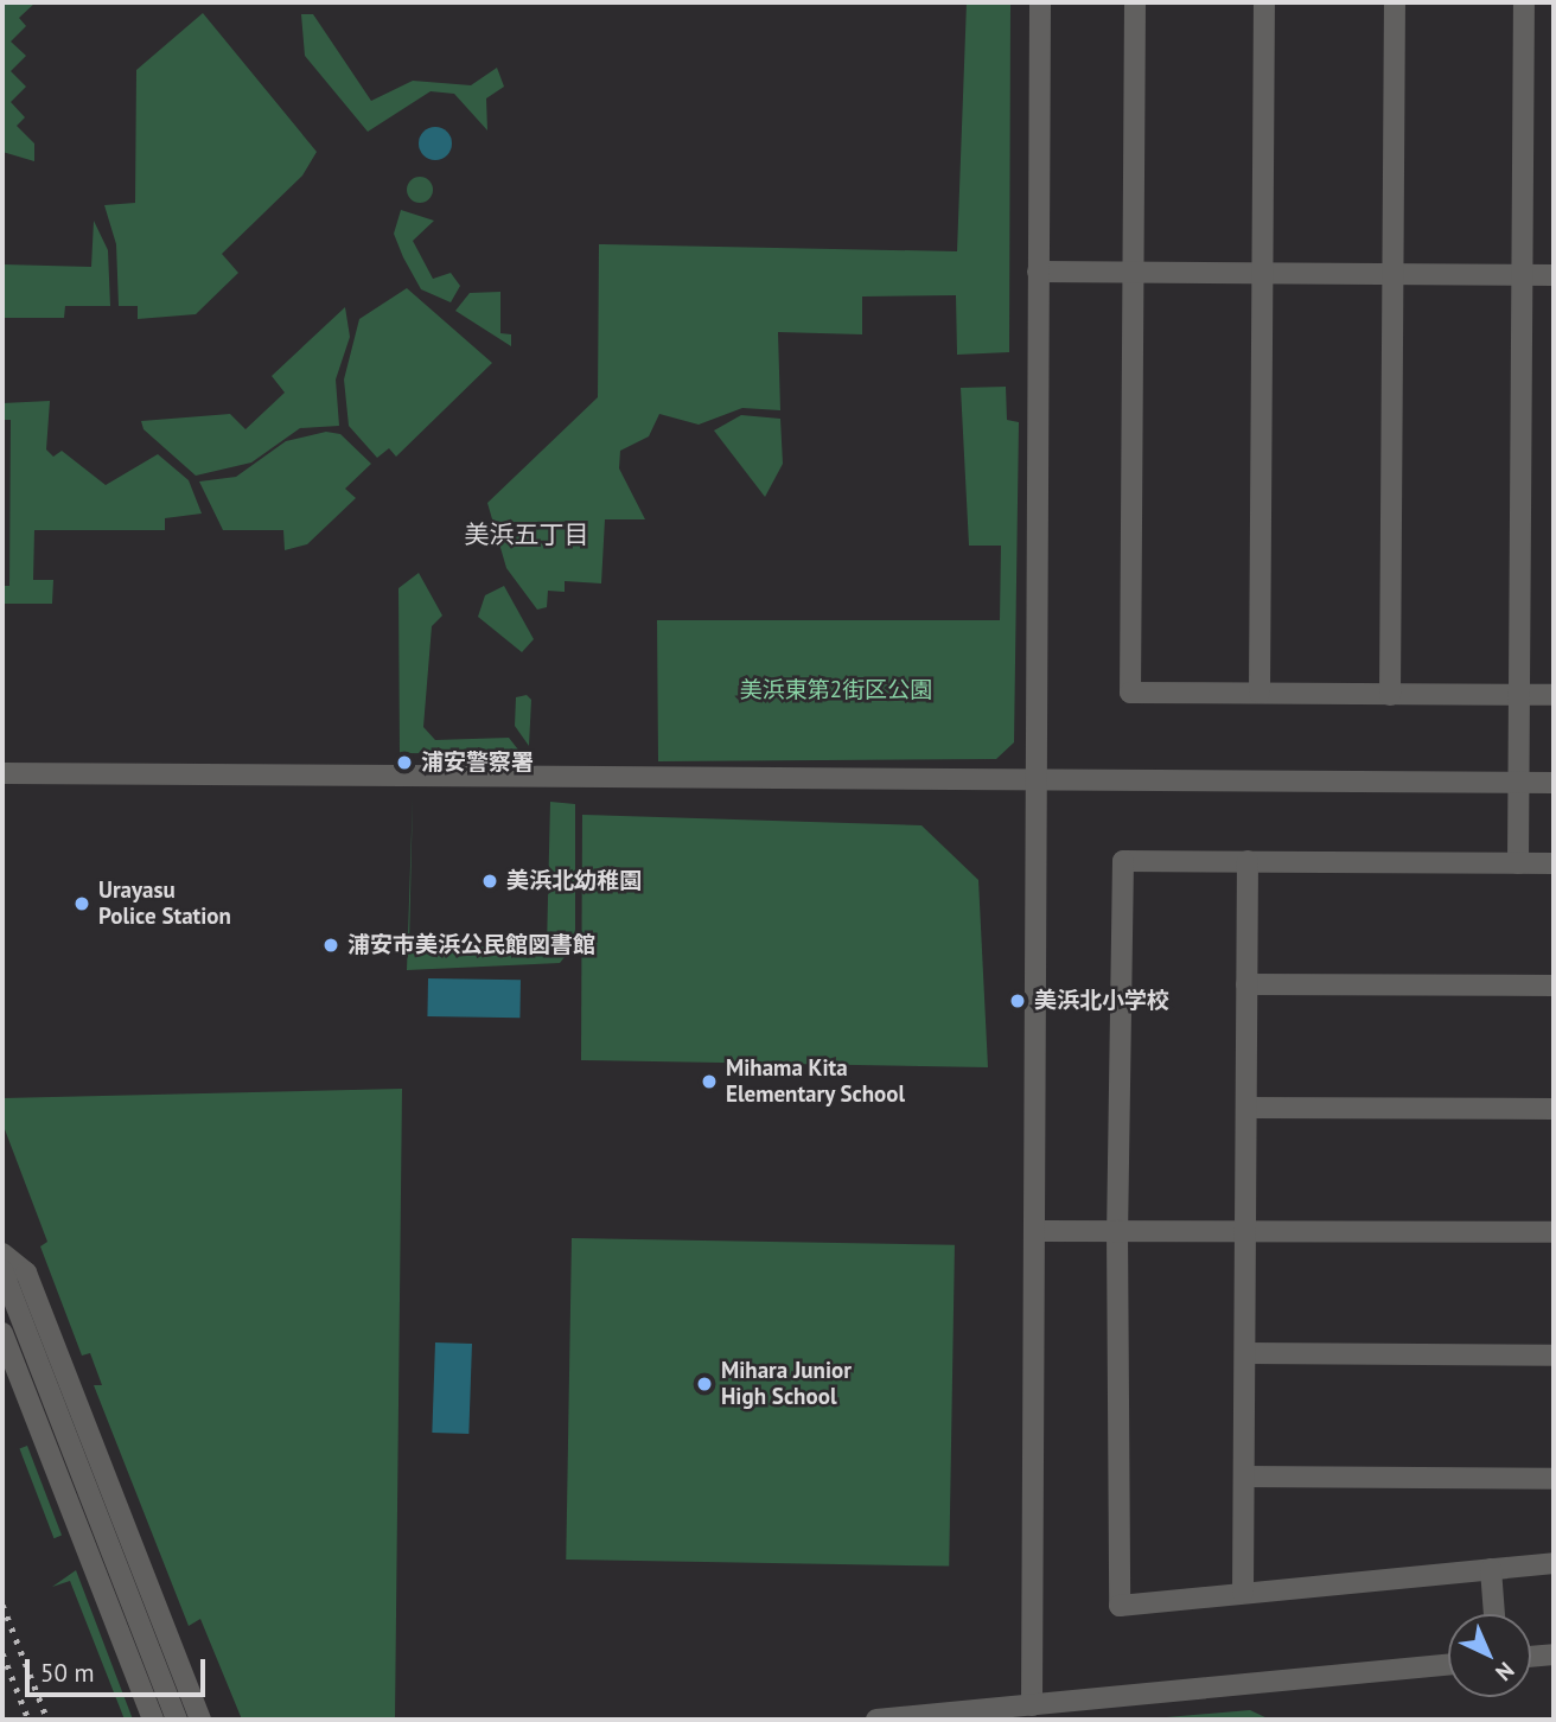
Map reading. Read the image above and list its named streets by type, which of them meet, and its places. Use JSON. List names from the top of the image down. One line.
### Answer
{"districts":["美浜五丁目"],"parks":["美浜東第2街区公園"],"places":["浦安警察署","美浜北幼稚園","Urayasu Police Station","浦安市美浜公民館図書館","美浜北小学校","Mihama Kita Elementary School","Mihara Junior High School"],"scale_bar":"50 m","north":"bottom right"}
